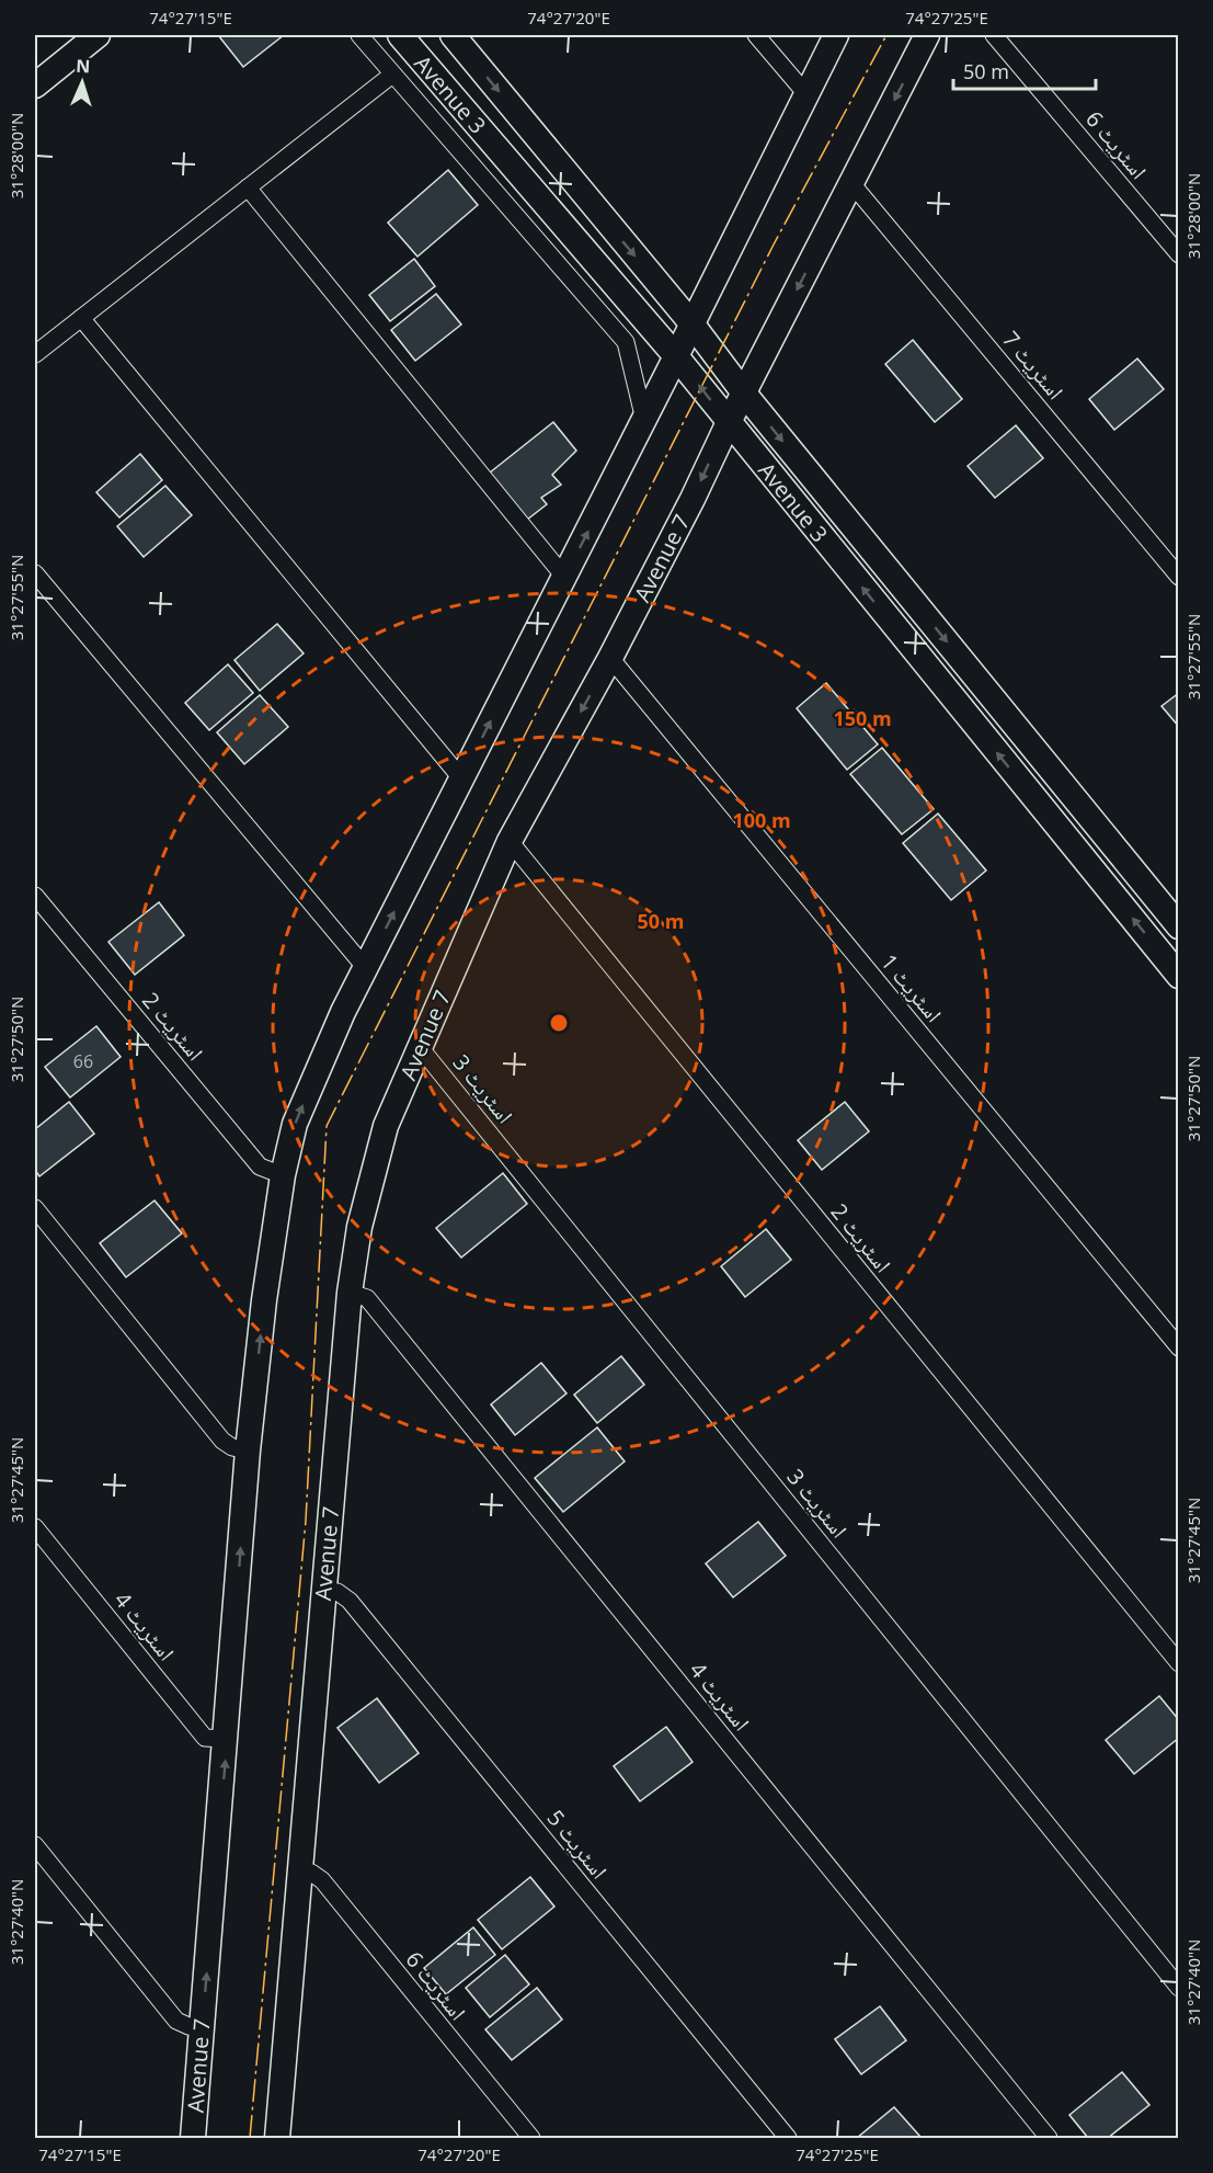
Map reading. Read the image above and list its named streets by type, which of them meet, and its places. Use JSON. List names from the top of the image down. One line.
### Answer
{"streets":{"main road":["Avenue 3","Avenue 7"],"street":["اسٹریٹ 6","اسٹریٹ 7","اسٹریٹ 1","اسٹریٹ 2","اسٹریٹ 3","اسٹریٹ 4","اسٹریٹ 5"]},"crossings":[["Avenue 3","Avenue 7"],["اسٹریٹ 6","Avenue 7"],["اسٹریٹ 7","Avenue 7"],["Avenue 7","اسٹریٹ 1"],["Avenue 7","اسٹریٹ 2"],["Avenue 7","اسٹریٹ 3"],["Avenue 7","اسٹریٹ 4"],["Avenue 7","اسٹریٹ 5"]],"house_numbers":["66"],"scale_bar":"50 m","north":"top","coordinates":["74°27'15\"E","74°27'20\"E","74°27'25\"E","31°28'00\"N","31°27'55\"N","31°27'50\"N","31°27'45\"N","31°27'40\"N"],"rings":["150 m","100 m","50 m"]}
